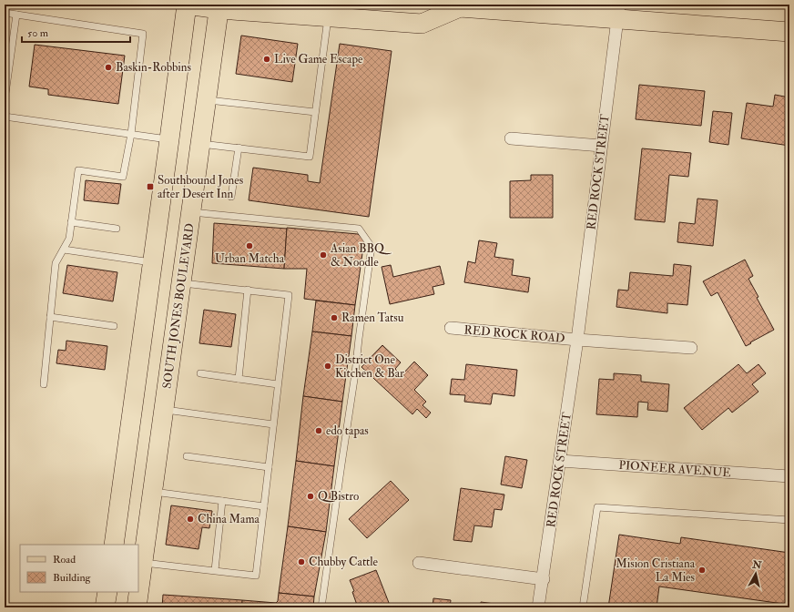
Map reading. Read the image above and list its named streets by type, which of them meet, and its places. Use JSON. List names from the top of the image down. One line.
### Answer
{"streets":{"main road":["SOUTH JONES BOULEVARD"],"street":["RED ROCK STREET","RED ROCK ROAD","PIONEER AVENUE"]},"crossings":[["RED ROCK STREET","RED ROCK ROAD"],["RED ROCK STREET","PIONEER AVENUE"]],"places":{"other":["Live Game Escape","Baskin-Robbins","Urban Matcha","Asian BBQ & Noodle","Ramen Tatsu","District One Kitchen & Bar","edo tapas","Q Bistro","China Mama","Chubby Cattle","Mision Cristiana La Mies"],"transit":["Southbound Jones after Desert Inn"]},"legend":["Road","Building"],"scale_bar":"50 m","north":"top"}
